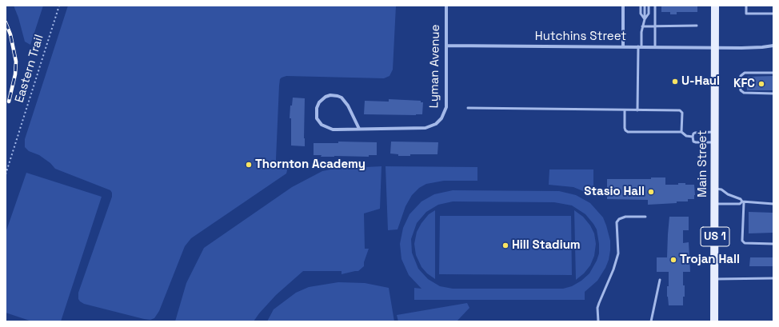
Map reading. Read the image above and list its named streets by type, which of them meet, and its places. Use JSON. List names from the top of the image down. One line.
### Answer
{"streets":{"main road":["Main Street","US 1"],"street":["Hutchins Street","Lyman Avenue"],"path":["Eastern Trail"]},"crossings":[["Hutchins Street","Lyman Avenue"],["Hutchins Street","Main Street"]],"places":["U-Haul","KFC","Thornton Academy","Stasio Hall","Hill Stadium","Trojan Hall"]}
